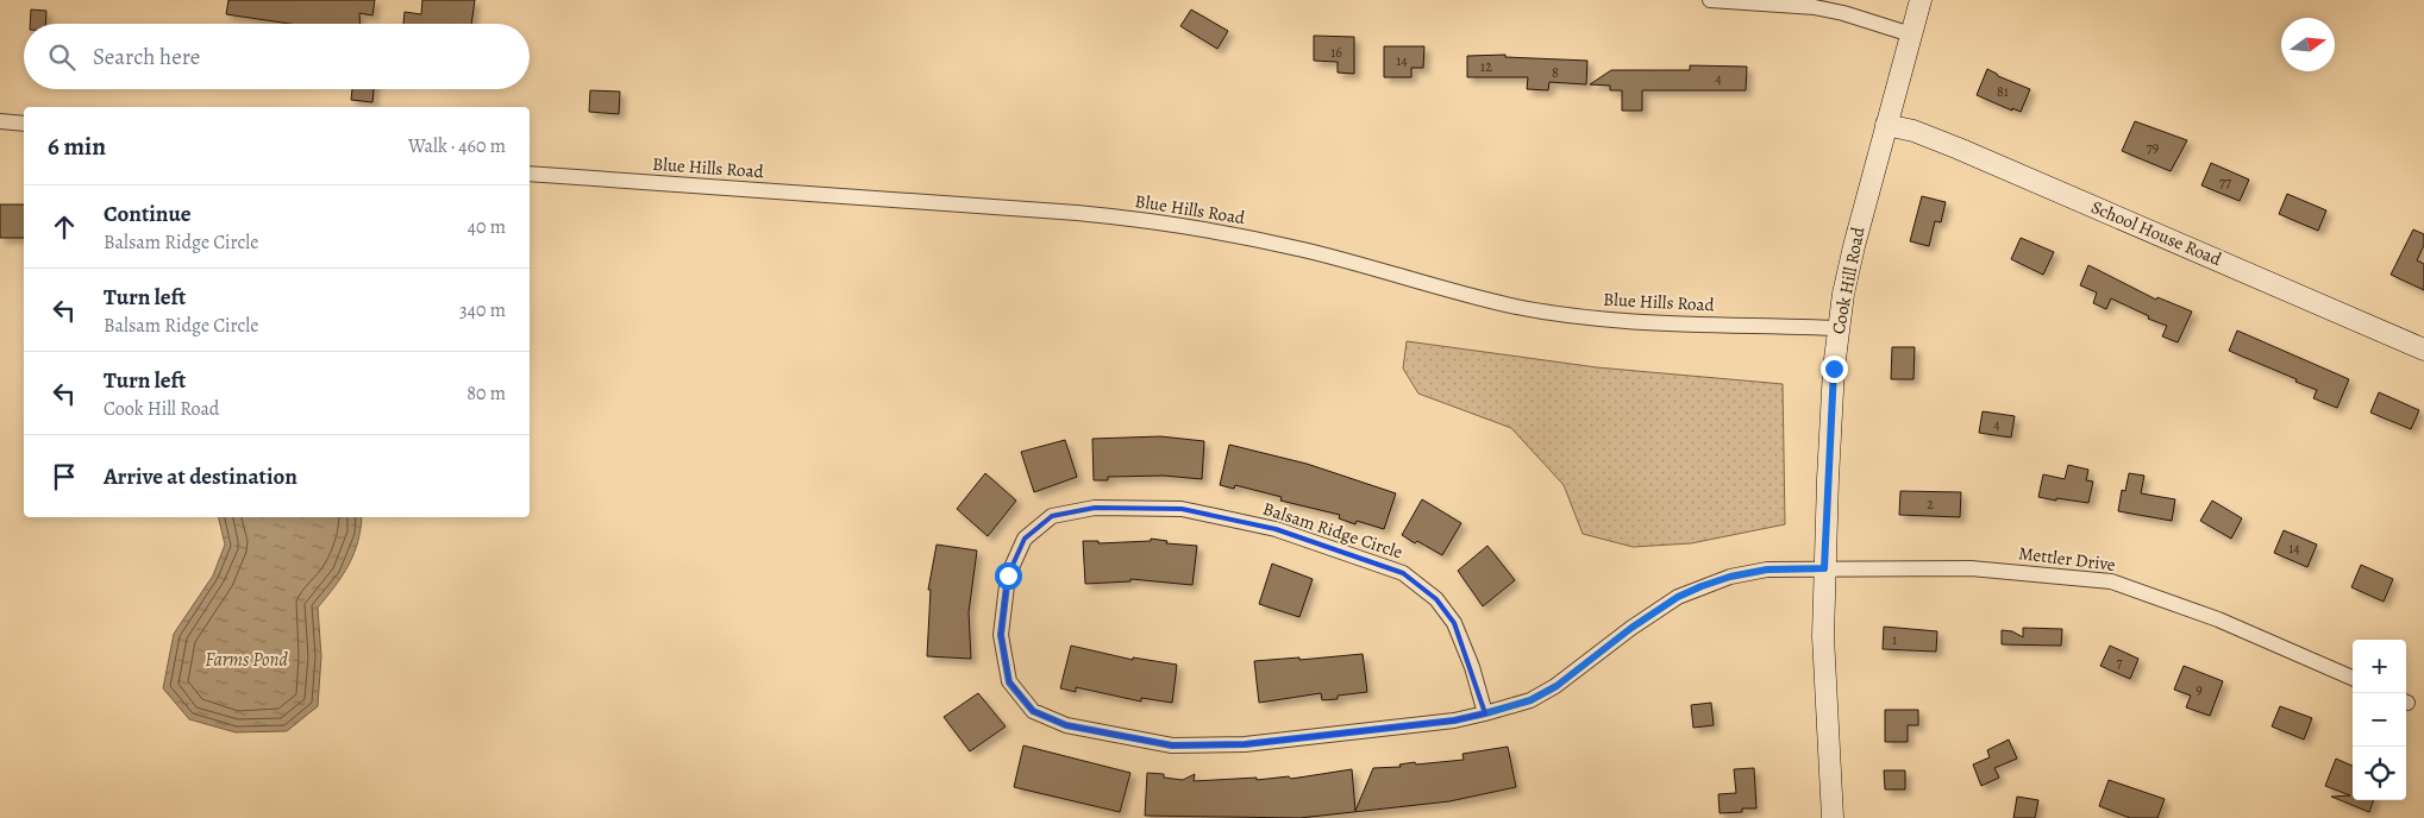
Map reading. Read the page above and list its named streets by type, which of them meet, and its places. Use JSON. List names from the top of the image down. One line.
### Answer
{"streets":{"street":["Blue Hills Road","School House Road","Cook Hill Road","Balsam Ridge Circle","Mettler Drive"]},"crossings":[["Blue Hills Road","Cook Hill Road"],["School House Road","Cook Hill Road"],["Cook Hill Road","Balsam Ridge Circle"],["Cook Hill Road","Mettler Drive"],["Balsam Ridge Circle","Mettler Drive"]],"water":["Farms Pond"],"house_numbers":["16","14","12","8","4","81","79","77","4","2","14","1","7","9"],"north":"right","page":{"search":"Search here","heading":["6 min","Walk · 460 m"],"list":[["Continue","Balsam Ridge Circle","40 m"],["Turn left","Balsam Ridge Circle","340 m"],["Turn left","Cook Hill Road","80 m"],"Arrive at destination"],"map_buttons":["+","−"]}}
